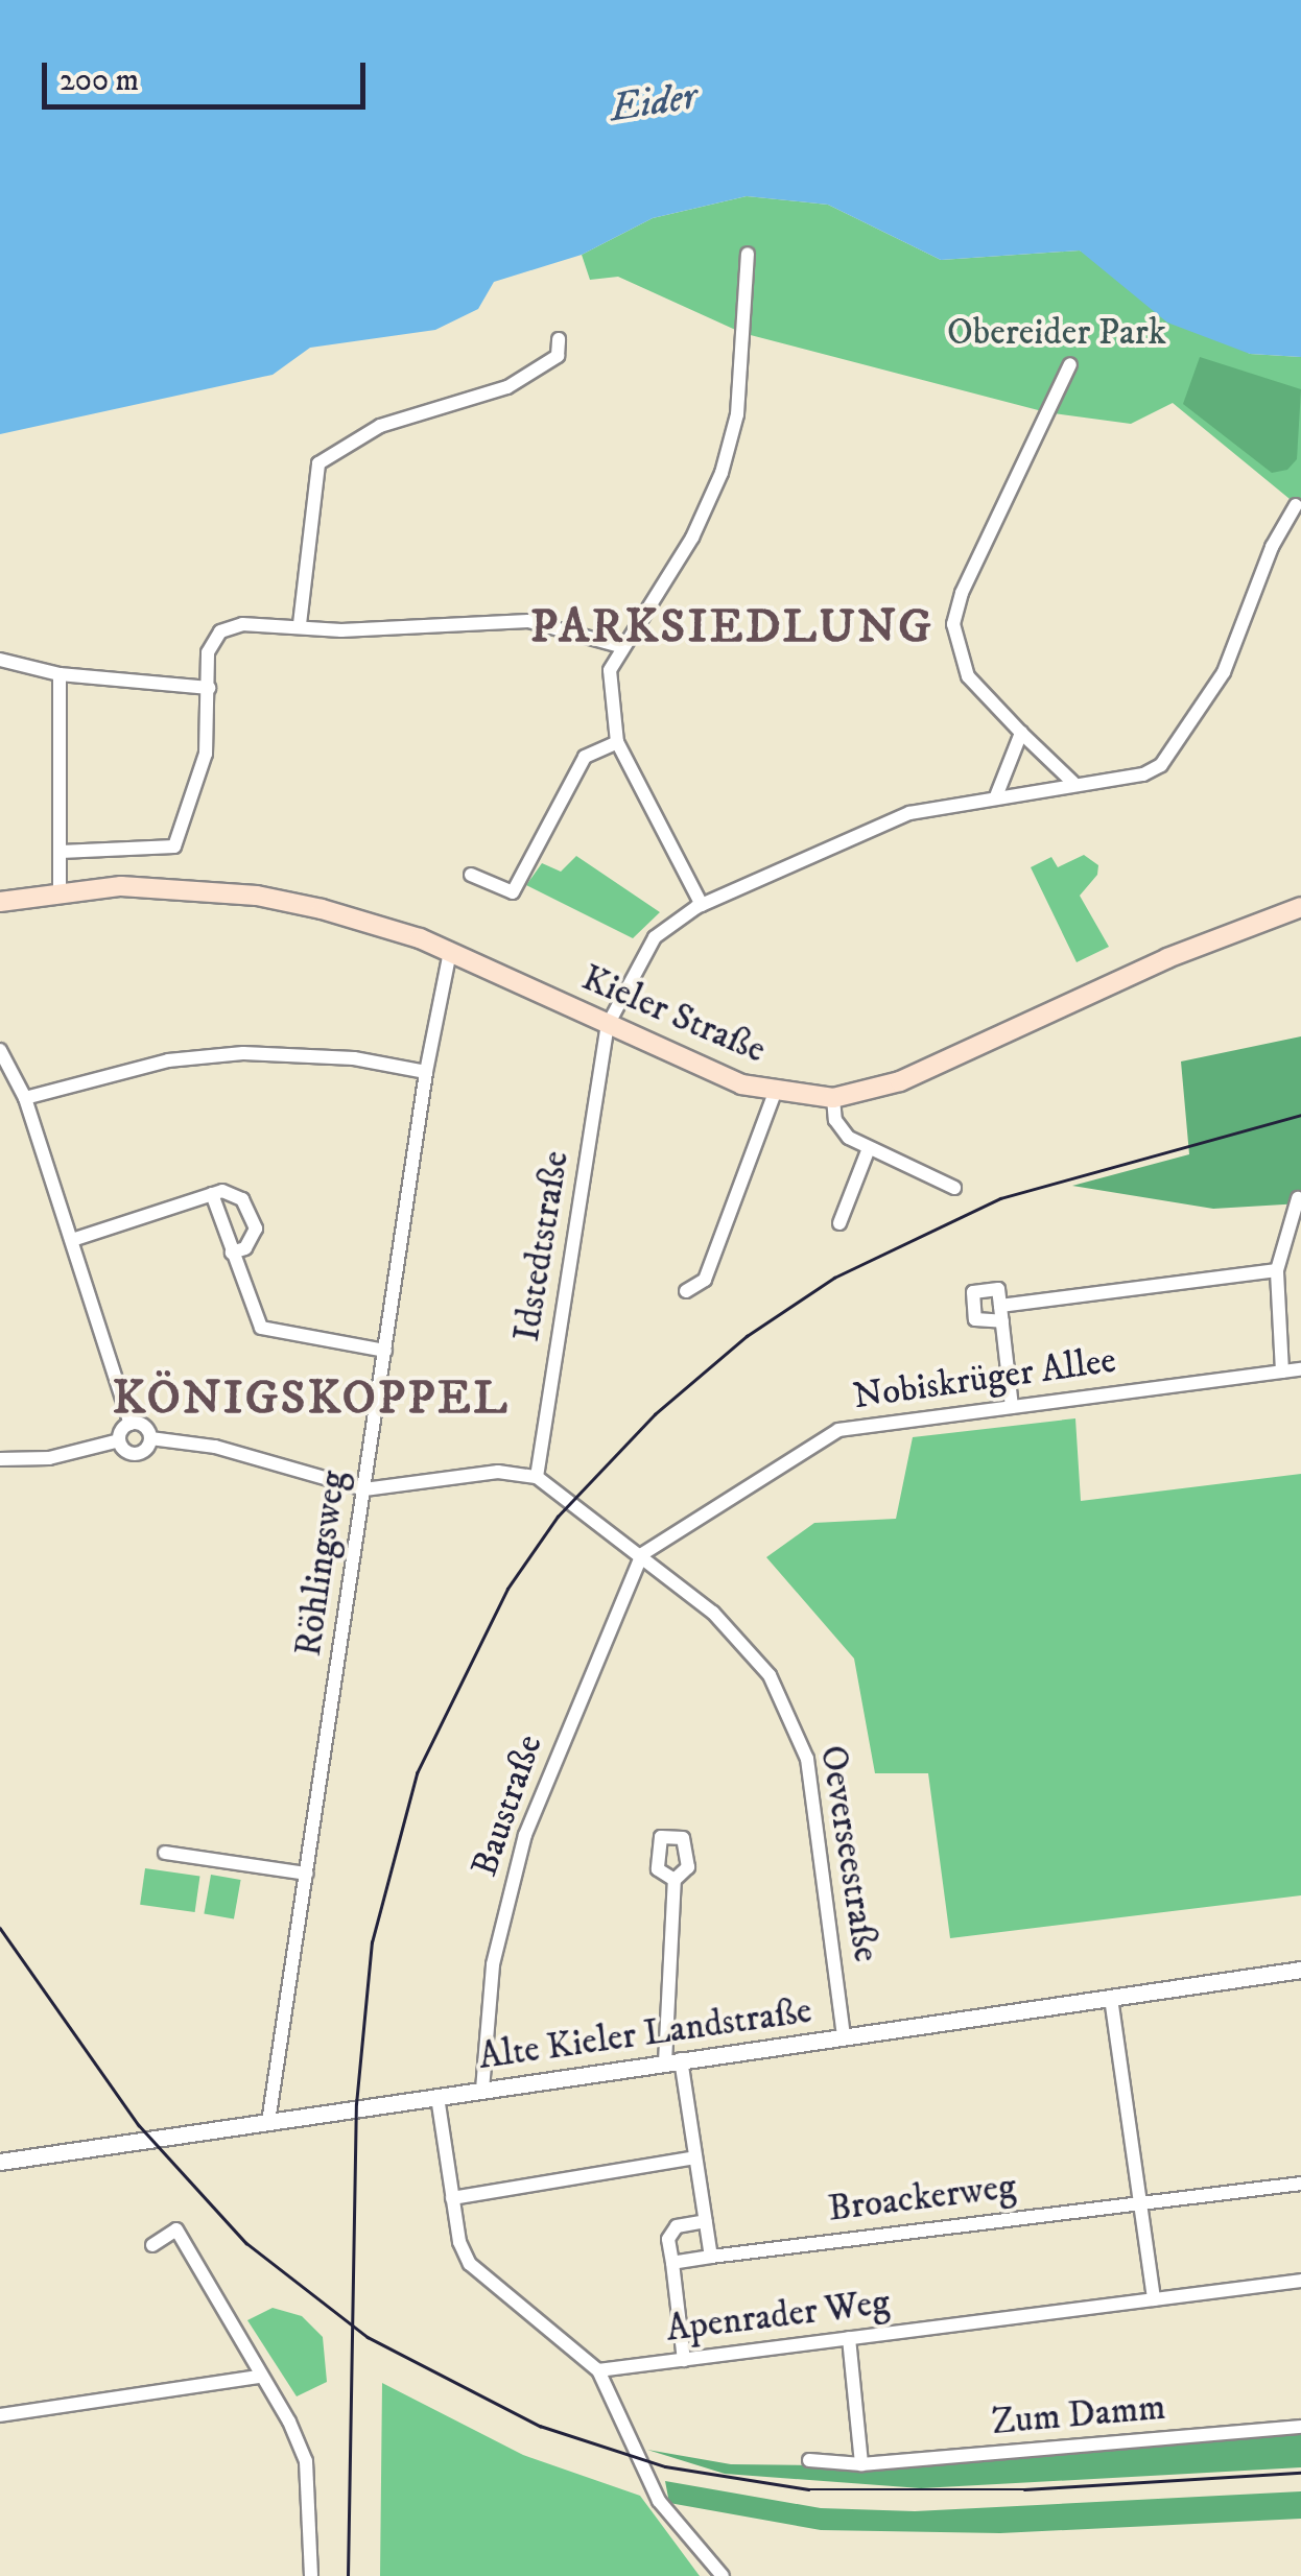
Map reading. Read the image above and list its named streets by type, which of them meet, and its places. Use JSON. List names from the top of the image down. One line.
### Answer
{"streets":{"main road":["Kieler Straße"],"street":["Idstedtstraße","Nobiskrüger Allee","Röhlingsweg","Baustraße","Oeverseestraße","Alte Kieler Landstraße","Broackerweg","Apenrader Weg","Zum Damm"]},"crossings":[["Kieler Straße","Idstedtstraße"],["Kieler Straße","Röhlingsweg"],["Nobiskrüger Allee","Baustraße"],["Nobiskrüger Allee","Oeverseestraße"],["Röhlingsweg","Alte Kieler Landstraße"],["Baustraße","Oeverseestraße"],["Baustraße","Alte Kieler Landstraße"],["Oeverseestraße","Alte Kieler Landstraße"]],"districts":["PARKSIEDLUNG","KÖNIGSKOPPEL"],"water":["Eider"],"parks":["Obereider Park"],"scale_bar":"200 m"}
